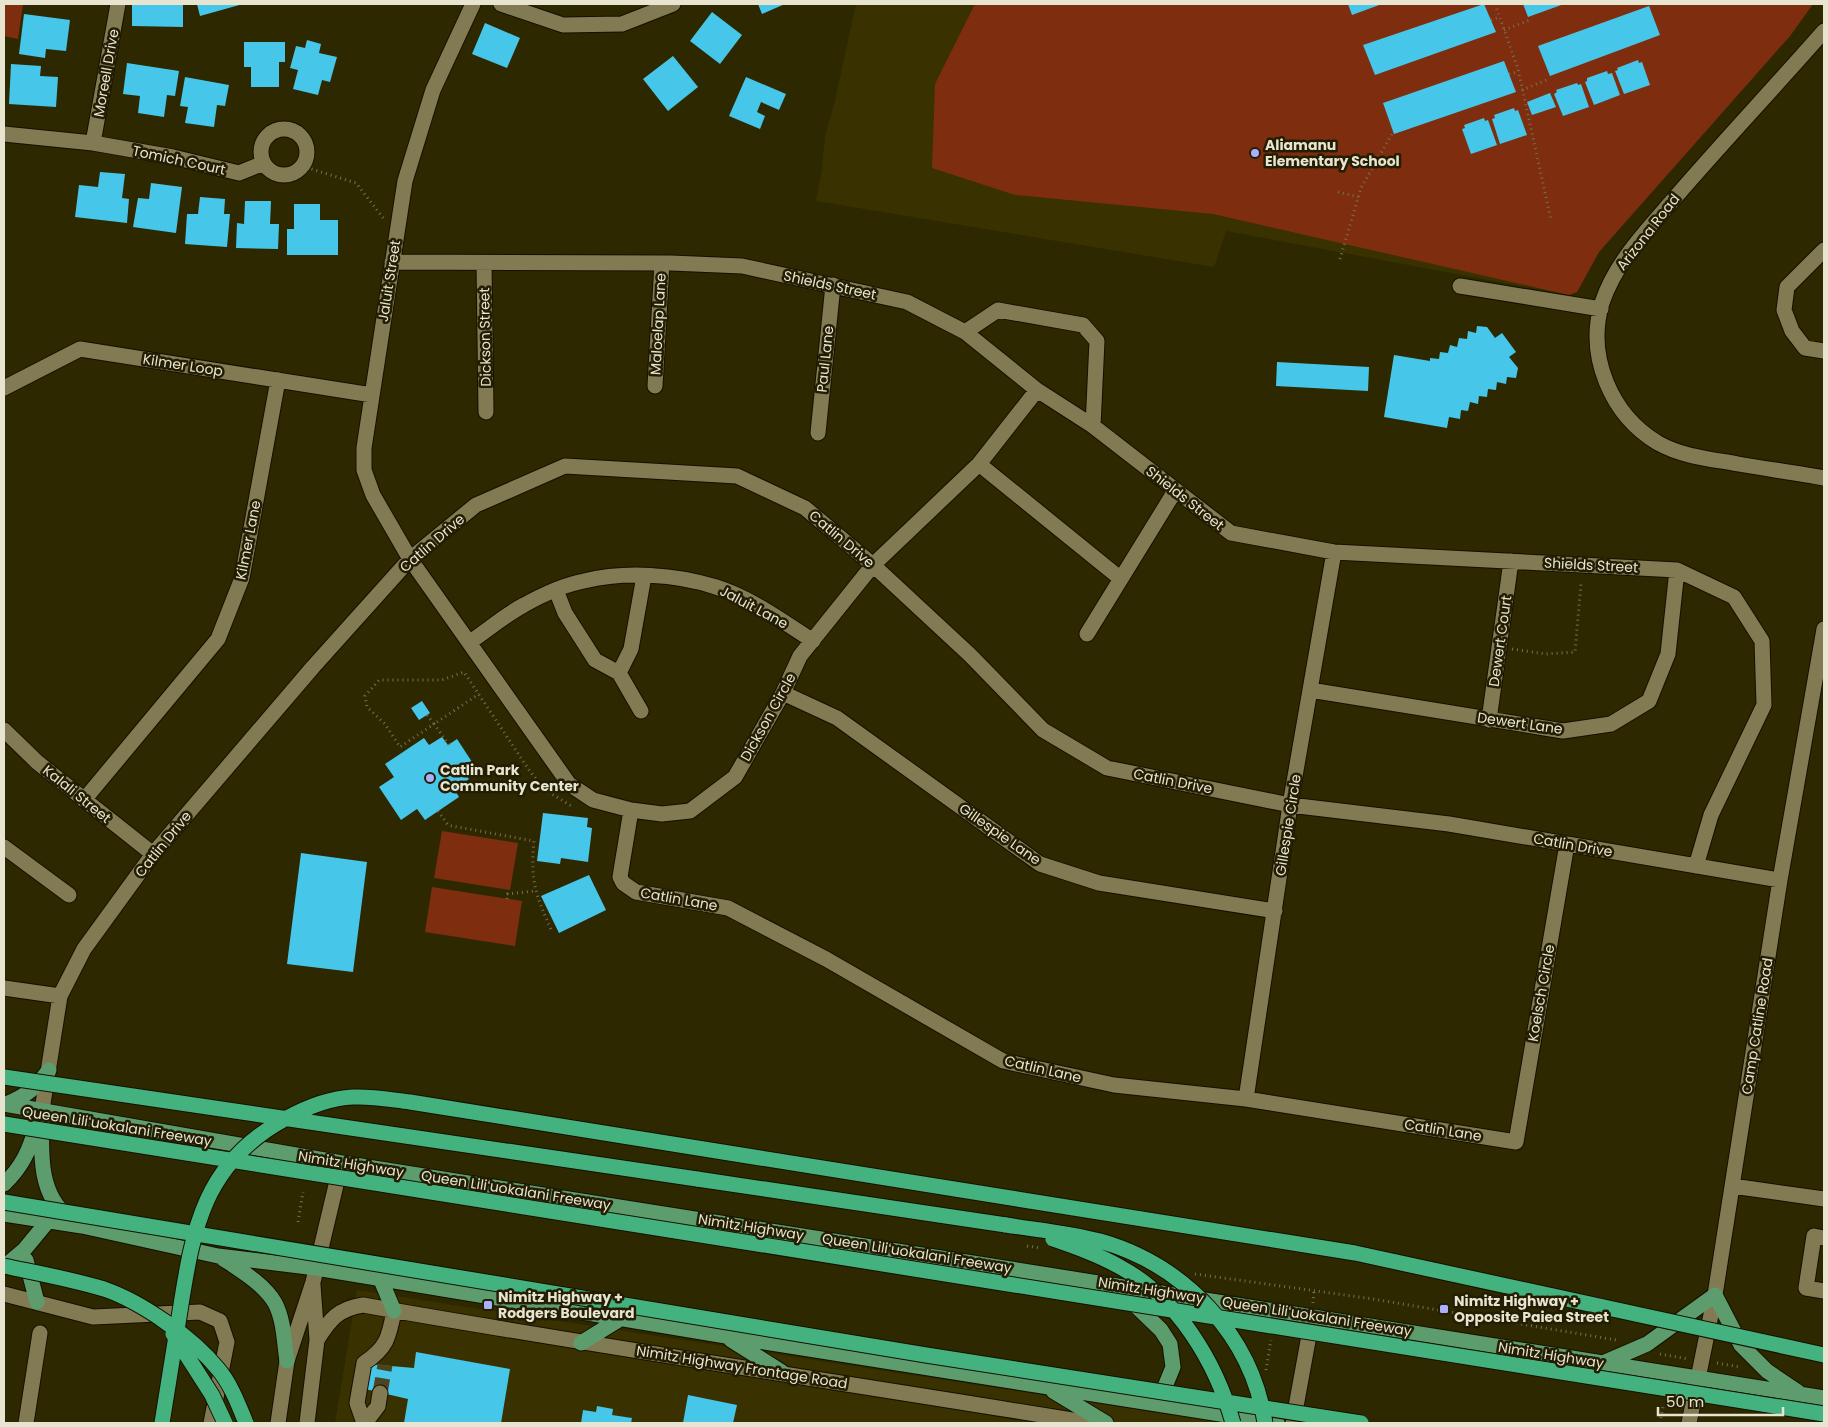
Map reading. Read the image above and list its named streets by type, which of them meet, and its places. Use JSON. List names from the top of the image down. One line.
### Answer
{"streets":{"highway":["Queen Liliʻuokalani Freeway"],"main road":["Nimitz Highway"],"street":["Moreell Drive","Tomich Court","Arizona Road","Jaluit Street","Shields Street","Maloelap Lane","Dickson Street","Paul Lane","Kilmer Loop","Catlin Drive","Kilmer Lane","Jaluit Lane","Dewert Court","Dickson Circle","Dewert Lane","Kalali Street","Gillespie Circle","Gillespie Lane","Catlin Lane","Koelsch Circle","Camp Catline Road","Nimitz Highway Frontage Road"]},"crossings":[["Moreell Drive","Tomich Court"],["Jaluit Street","Shields Street"],["Jaluit Street","Kilmer Loop"],["Jaluit Street","Catlin Drive"],["Jaluit Street","Jaluit Lane"],["Jaluit Street","Dickson Circle"],["Shields Street","Maloelap Lane"],["Shields Street","Dickson Street"],["Shields Street","Paul Lane"],["Shields Street","Catlin Drive"],["Shields Street","Dewert Court"],["Shields Street","Dickson Circle"],["Shields Street","Dewert Lane"],["Shields Street","Gillespie Circle"],["Kilmer Loop","Kilmer Lane"],["Catlin Drive","Dickson Circle"],["Catlin Drive","Kalali Street"],["Catlin Drive","Gillespie Circle"],["Catlin Drive","Koelsch Circle"],["Catlin Drive","Camp Catline Road"],["Catlin Drive","Nimitz Highway"],["Kilmer Lane","Kalali Street"],["Jaluit Lane","Dickson Circle"],["Dewert Court","Dewert Lane"],["Dickson Circle","Gillespie Lane"],["Dickson Circle","Catlin Lane"],["Dewert Lane","Gillespie Circle"],["Gillespie Circle","Gillespie Lane"],["Gillespie Circle","Catlin Lane"],["Catlin Lane","Koelsch Circle"],["Camp Catline Road","Nimitz Highway"]],"places":{"other":["Aliamanu Elementary School","Catlin Park Community Center"],"transit":["Nimitz Highway + Rodgers Boulevard","Nimitz Highway + Opposite Paiea Street"]},"scale_bar":"50 m"}
